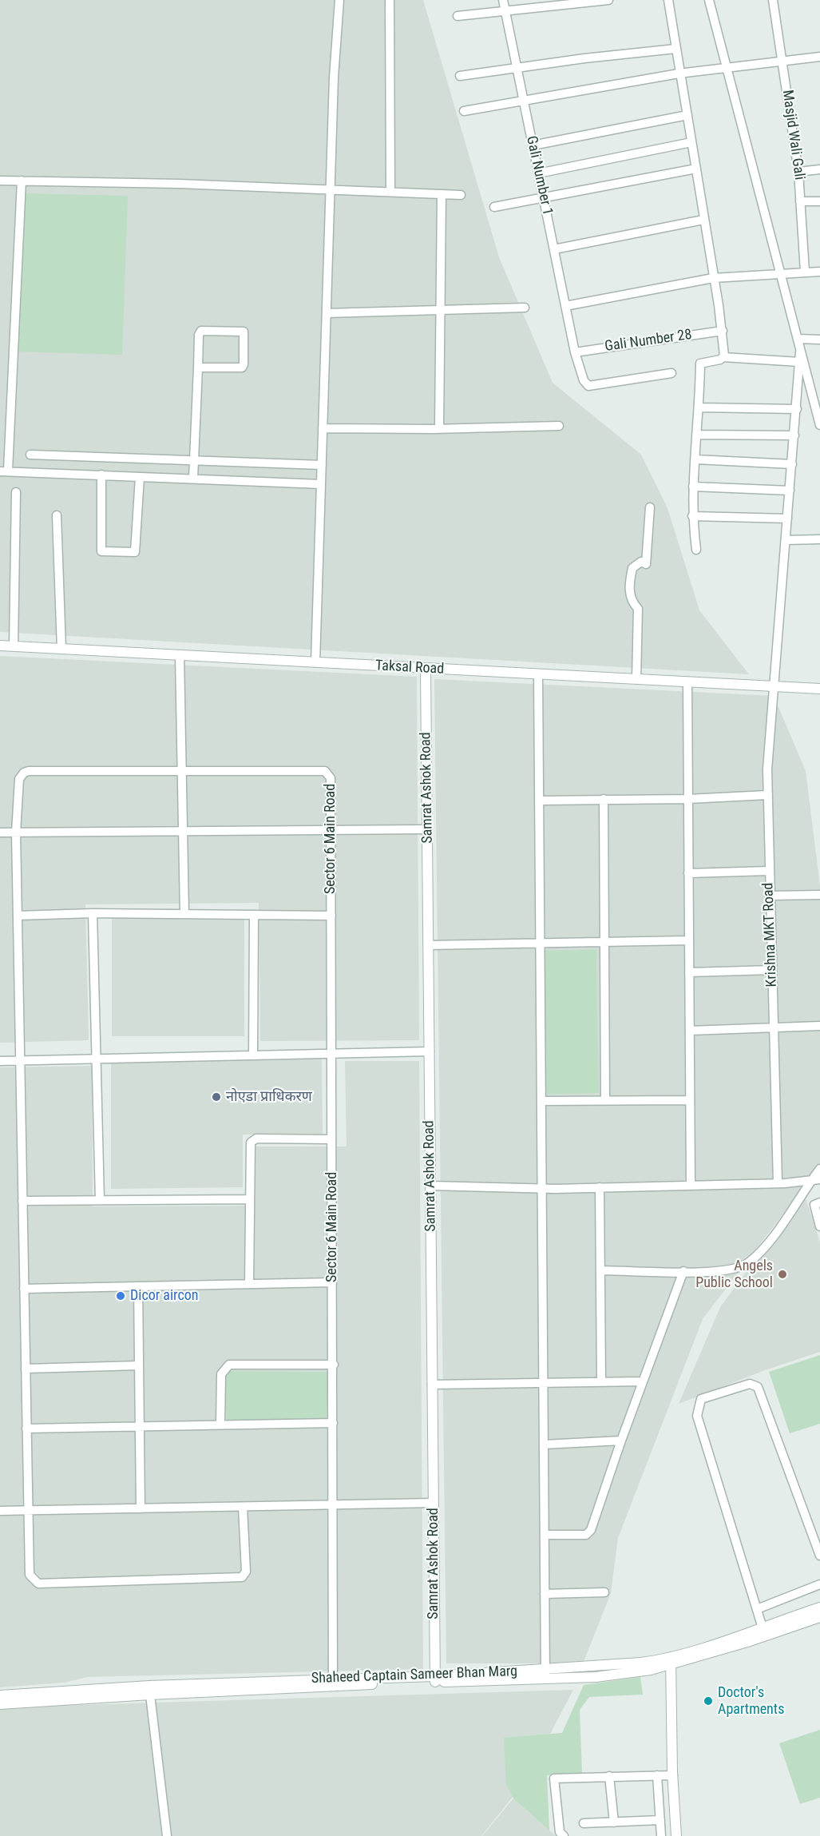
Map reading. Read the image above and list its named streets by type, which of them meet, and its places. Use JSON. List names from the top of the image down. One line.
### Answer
{"streets":{"street":["Masjid Wali Gali","Gali Number 1","Gali Number 28","Taksal Road","Samrat Ashok Road","Sector 6 Main Road","Krishna MKT Road","Shaheed Captain Sameer Bhan Marg"]},"crossings":[["Gali Number 1","Gali Number 28"],["Taksal Road","Samrat Ashok Road"],["Taksal Road","Krishna MKT Road"],["Samrat Ashok Road","Shaheed Captain Sameer Bhan Marg"],["Sector 6 Main Road","Shaheed Captain Sameer Bhan Marg"]],"places":["नोएडा प्राधिकरण","Angels Public School","Dicor aircon","Doctor's Apartments"]}
